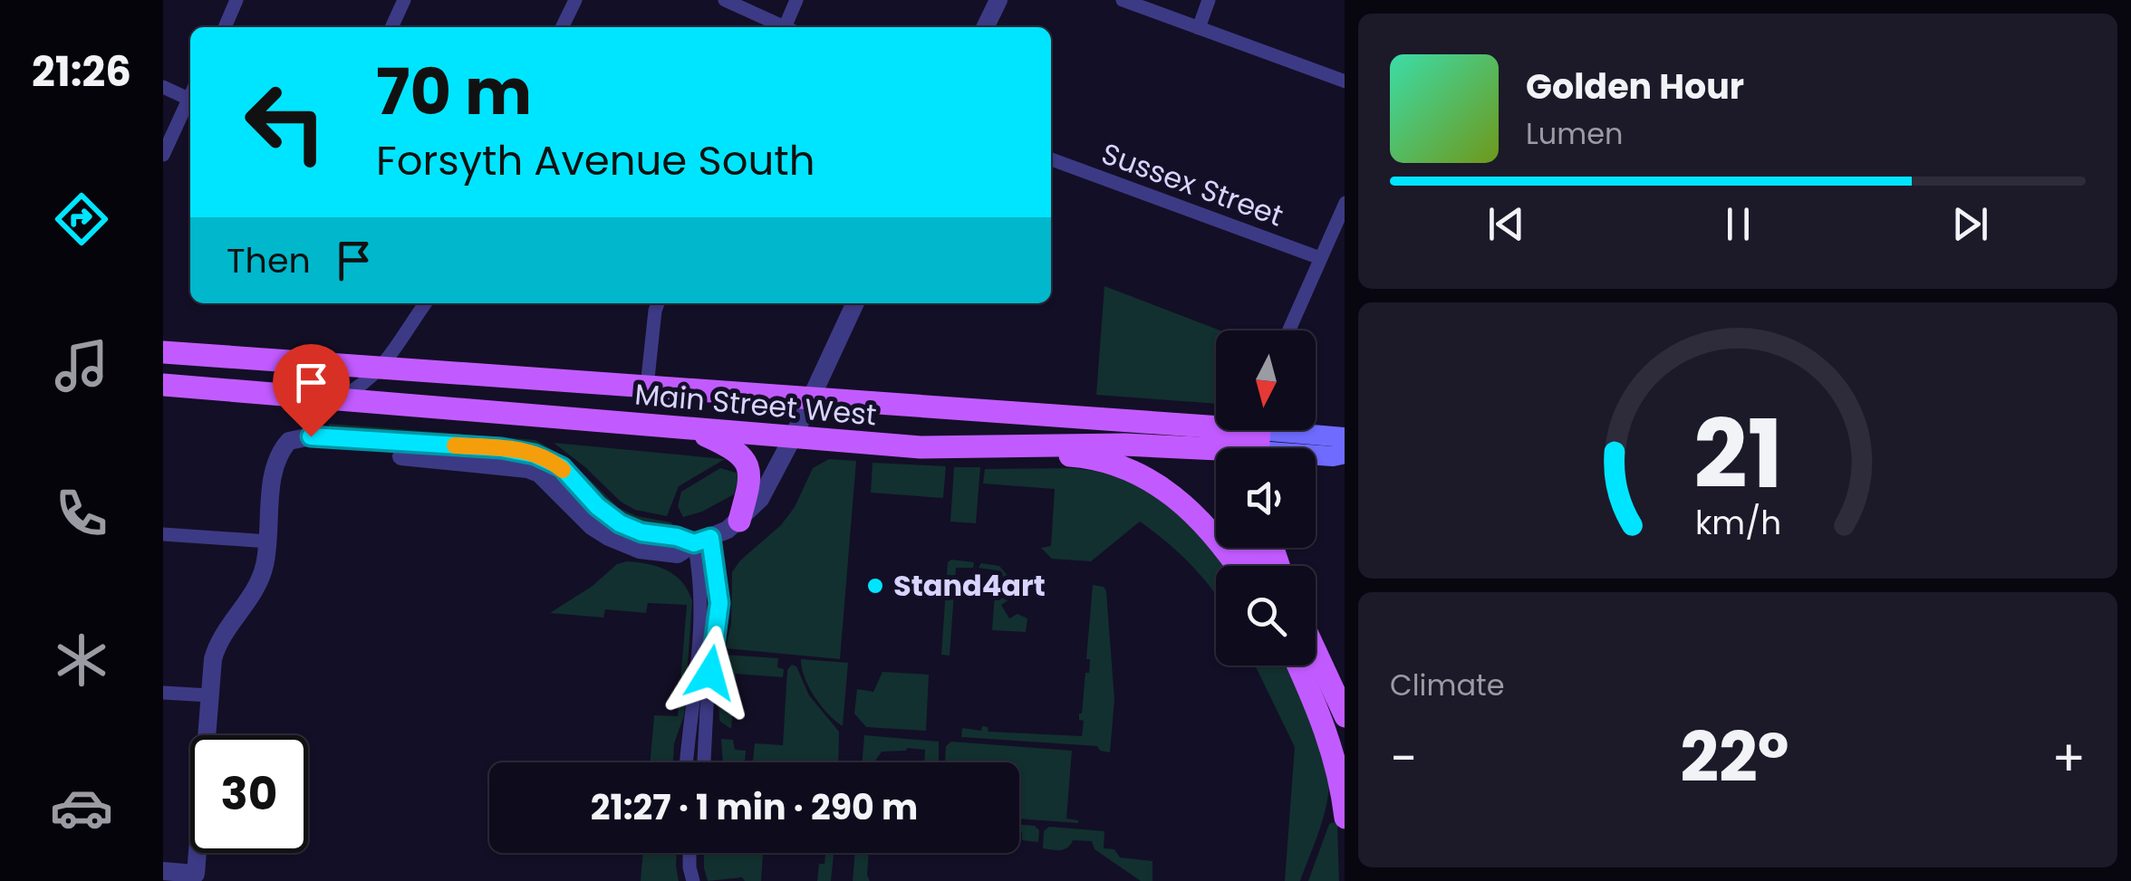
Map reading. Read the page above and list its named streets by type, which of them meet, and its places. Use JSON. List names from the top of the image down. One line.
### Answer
{"streets":{"main road":["Main Street West"],"street":["Sussex Street"]},"places":["Stand4art"],"north":"bottom","page":{"tabs":"21:26","turn":["70 m","Forsyth Avenue South"],"song":["Golden Hour","Lumen"],"then":"Then","tile":"Climate","heat":["−","22°","+"],"limit":"30","trip":"21:27 · 1 min · 290 m","gauge":["21","km/h"]}}
